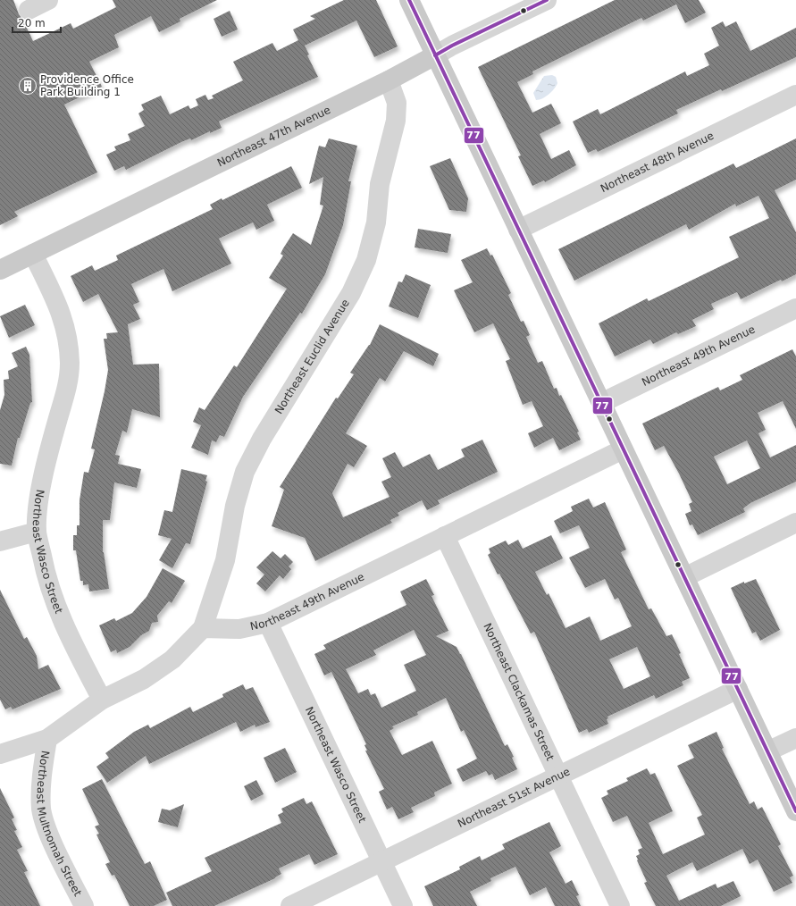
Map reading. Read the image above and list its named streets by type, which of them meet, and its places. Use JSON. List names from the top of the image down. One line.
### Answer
{"streets":{"main road":["Northeast 47th Avenue"],"street":["Northeast 48th Avenue","Northeast 49th Avenue","Northeast Euclid Avenue","Northeast Wasco Street","Northeast Clackamas Street","Northeast 51st Avenue","Northeast Multnomah Street"]},"crossings":[["Northeast 47th Avenue","Northeast Euclid Avenue"],["Northeast 47th Avenue","Northeast Wasco Street"],["Northeast 49th Avenue","Northeast Euclid Avenue"],["Northeast 49th Avenue","Northeast Wasco Street"],["Northeast 49th Avenue","Northeast Clackamas Street"],["Northeast Wasco Street","Northeast 51st Avenue"],["Northeast Clackamas Street","Northeast 51st Avenue"]],"places":{"building":["Providence Office Park Building 1"]},"lines":["transit line 77"],"scale_bar":"20 m"}
